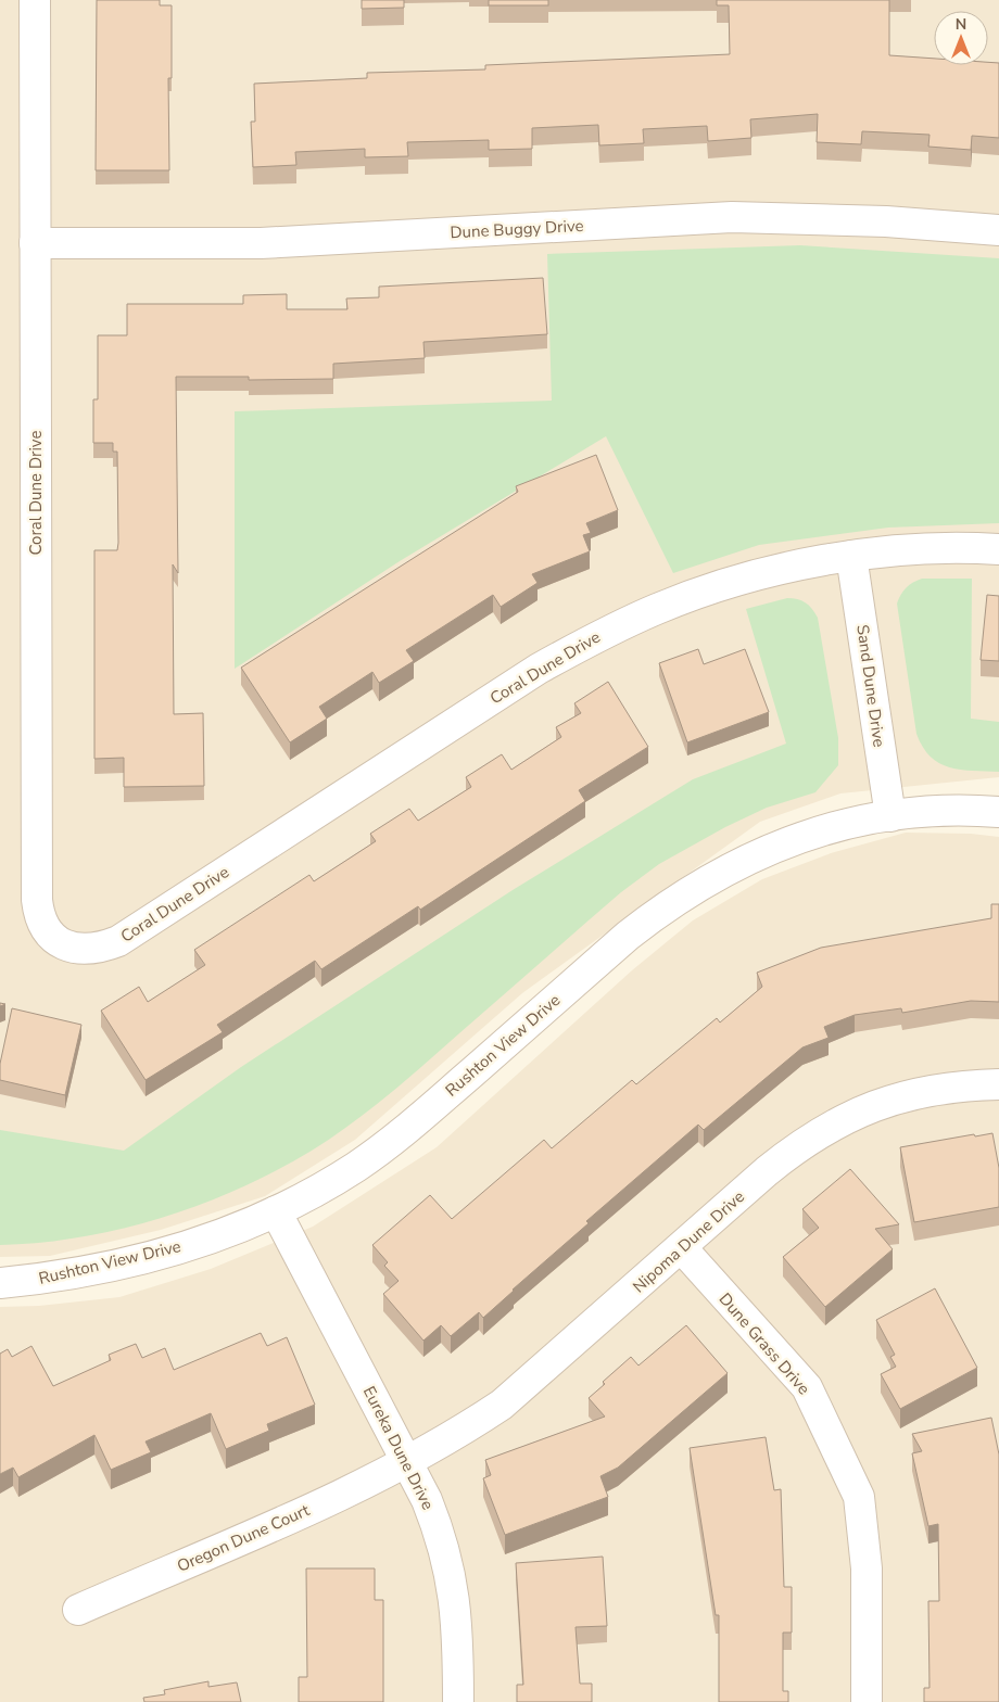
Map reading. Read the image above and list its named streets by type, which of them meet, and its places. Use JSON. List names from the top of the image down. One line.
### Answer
{"streets":{"street":["Dune Buggy Drive","Coral Dune Drive","Sand Dune Drive","Rushton View Drive","Nipoma Dune Drive","Dune Grass Drive","Eureka Dune Drive","Oregon Dune Court"]},"crossings":[["Dune Buggy Drive","Coral Dune Drive"],["Coral Dune Drive","Sand Dune Drive"],["Sand Dune Drive","Rushton View Drive"],["Rushton View Drive","Eureka Dune Drive"],["Nipoma Dune Drive","Dune Grass Drive"],["Nipoma Dune Drive","Eureka Dune Drive"],["Nipoma Dune Drive","Oregon Dune Court"],["Eureka Dune Drive","Oregon Dune Court"]],"north":"top"}
